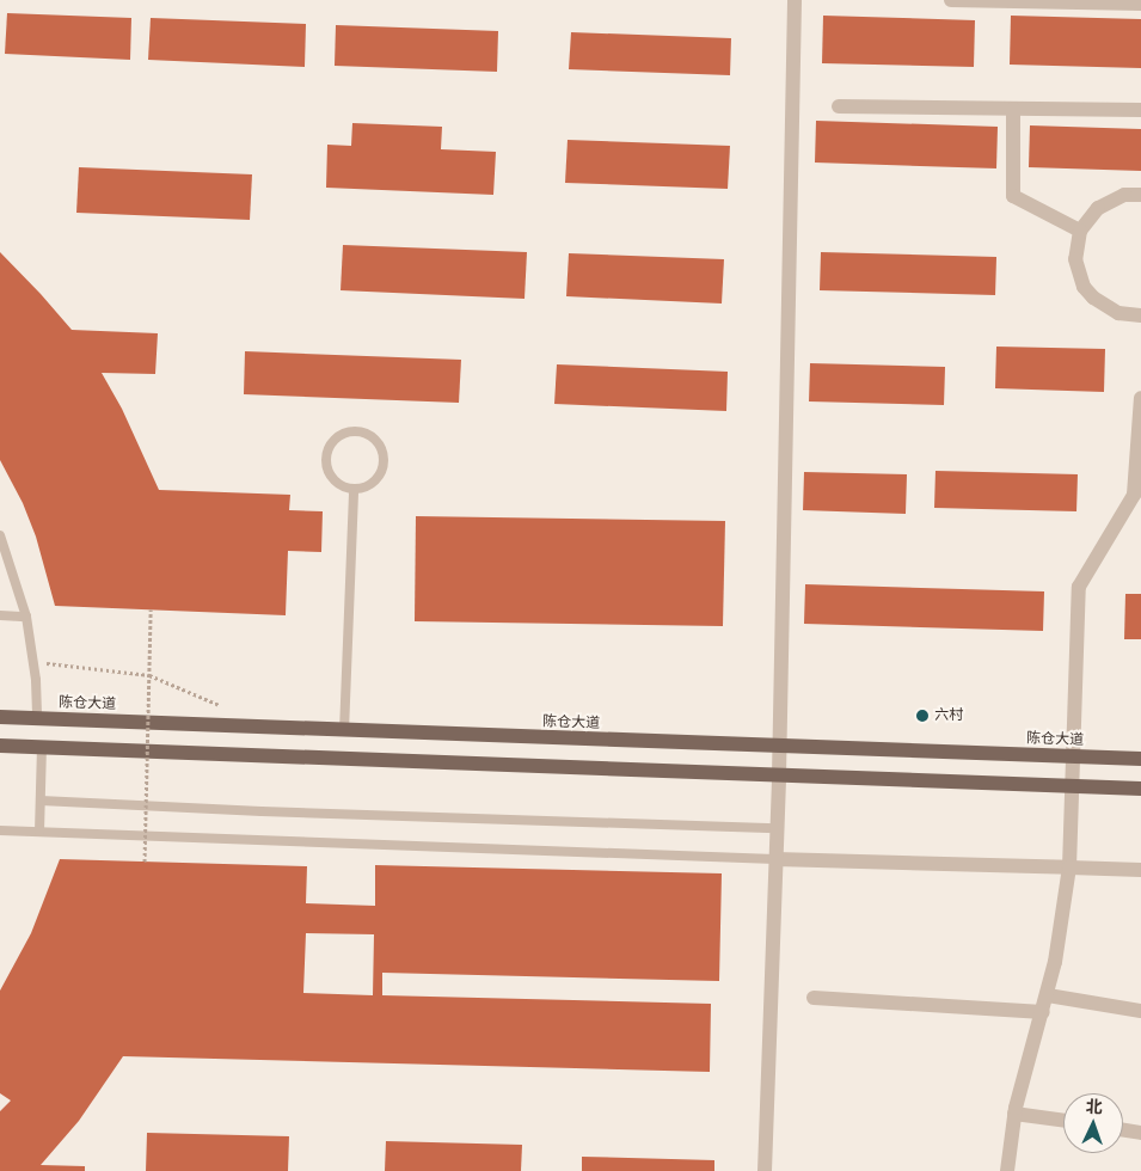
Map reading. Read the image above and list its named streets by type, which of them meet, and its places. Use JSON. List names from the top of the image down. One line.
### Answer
{"streets":{"main road":["陈仓大道"]},"places":["六村"],"north":"top"}
